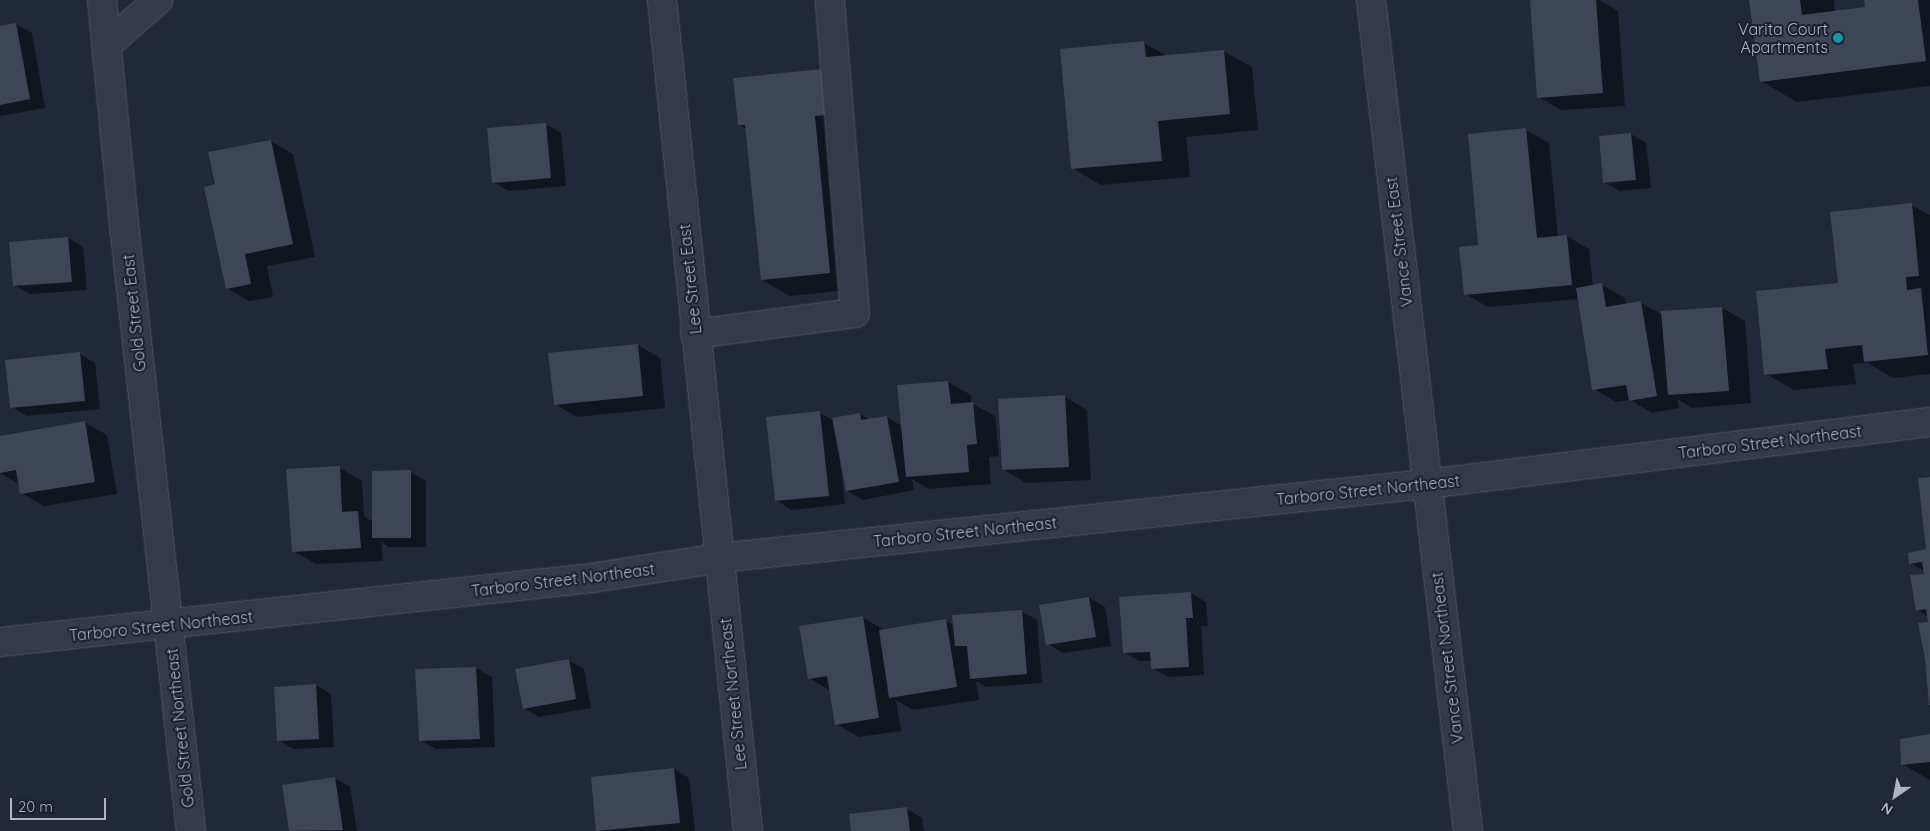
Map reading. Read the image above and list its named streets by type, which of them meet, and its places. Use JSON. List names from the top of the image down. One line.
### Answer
{"streets":{"street":["Vance Street East","Lee Street East","Gold Street East","Tarboro Street Northeast","Vance Street Northeast","Lee Street Northeast","Gold Street Northeast"]},"crossings":[["Vance Street East","Tarboro Street Northeast"],["Vance Street East","Vance Street Northeast"],["Lee Street East","Tarboro Street Northeast"],["Lee Street East","Lee Street Northeast"],["Gold Street East","Tarboro Street Northeast"],["Gold Street East","Gold Street Northeast"],["Tarboro Street Northeast","Vance Street Northeast"],["Tarboro Street Northeast","Lee Street Northeast"],["Tarboro Street Northeast","Gold Street Northeast"]],"places":["Varita Court Apartments"],"scale_bar":"20 m","north":"bottom left"}
